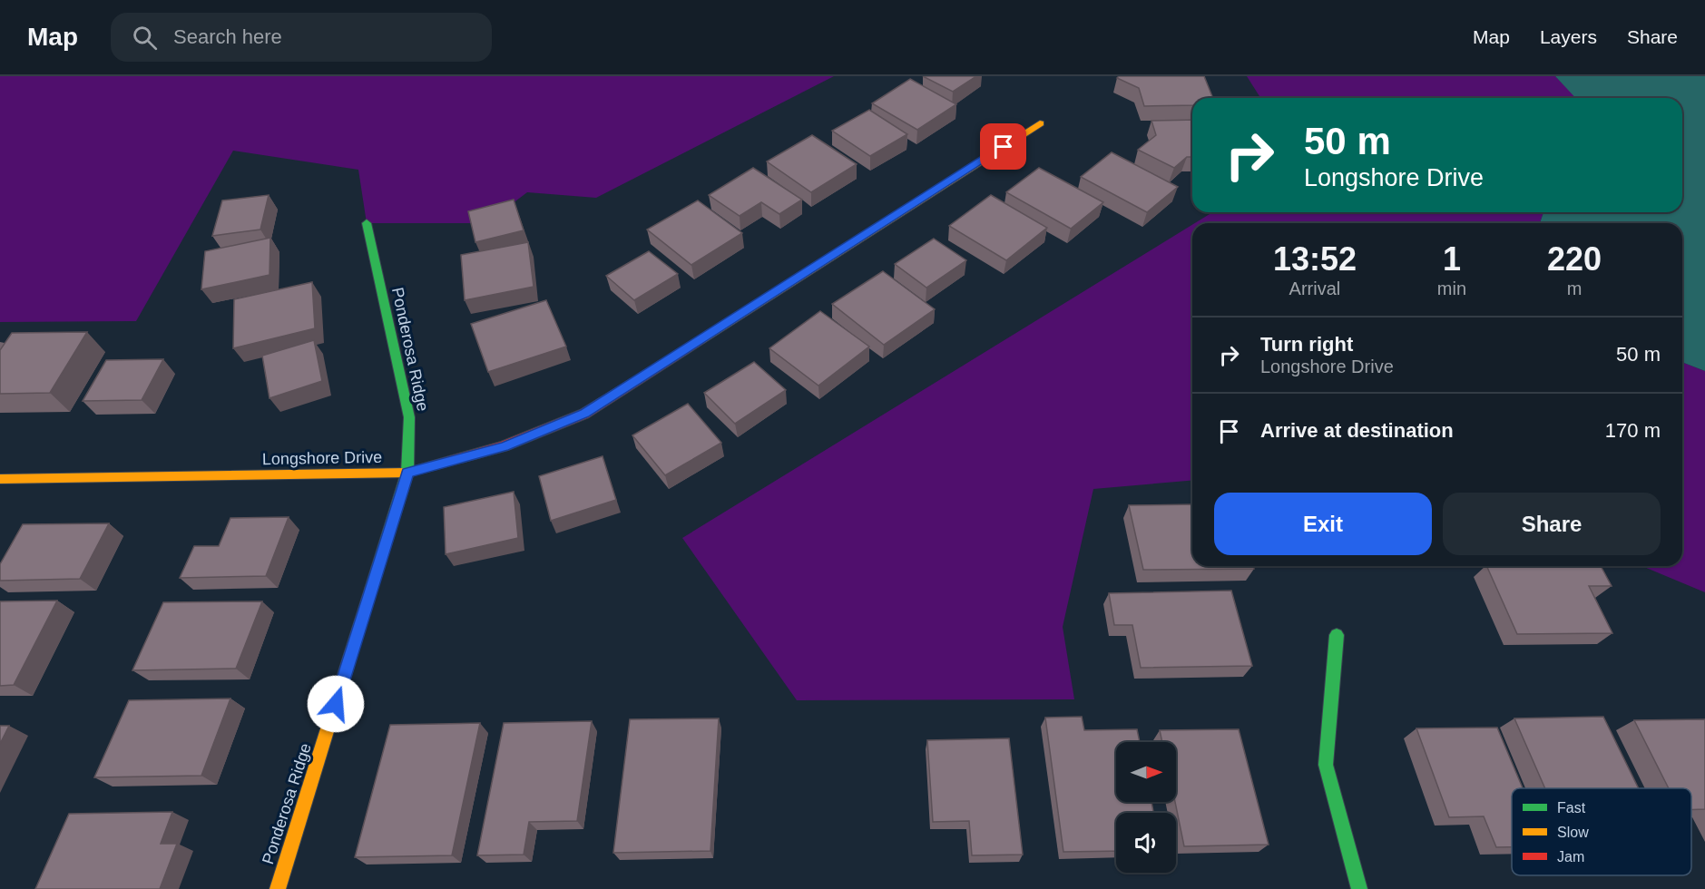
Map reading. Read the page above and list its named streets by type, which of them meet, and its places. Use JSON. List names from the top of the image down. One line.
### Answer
{"streets":{"street":["Ponderosa Ridge","Longshore Drive"]},"crossings":[["Ponderosa Ridge","Longshore Drive"]],"legend":["Fast","Slow","Jam"],"north":"right","page":{"header":"Map","search":"Search here","nav":["Map","Layers","Share"],"turn":["50 m","Longshore Drive"],"eta":["13:52","Arrival","1","min","220","m"],"list":[{"name":"Turn right","note":"Longshore Drive","value":"50 m"},{"name":"Arrive at destination","value":"170 m"}],"buttons":["Exit","Share"]}}
